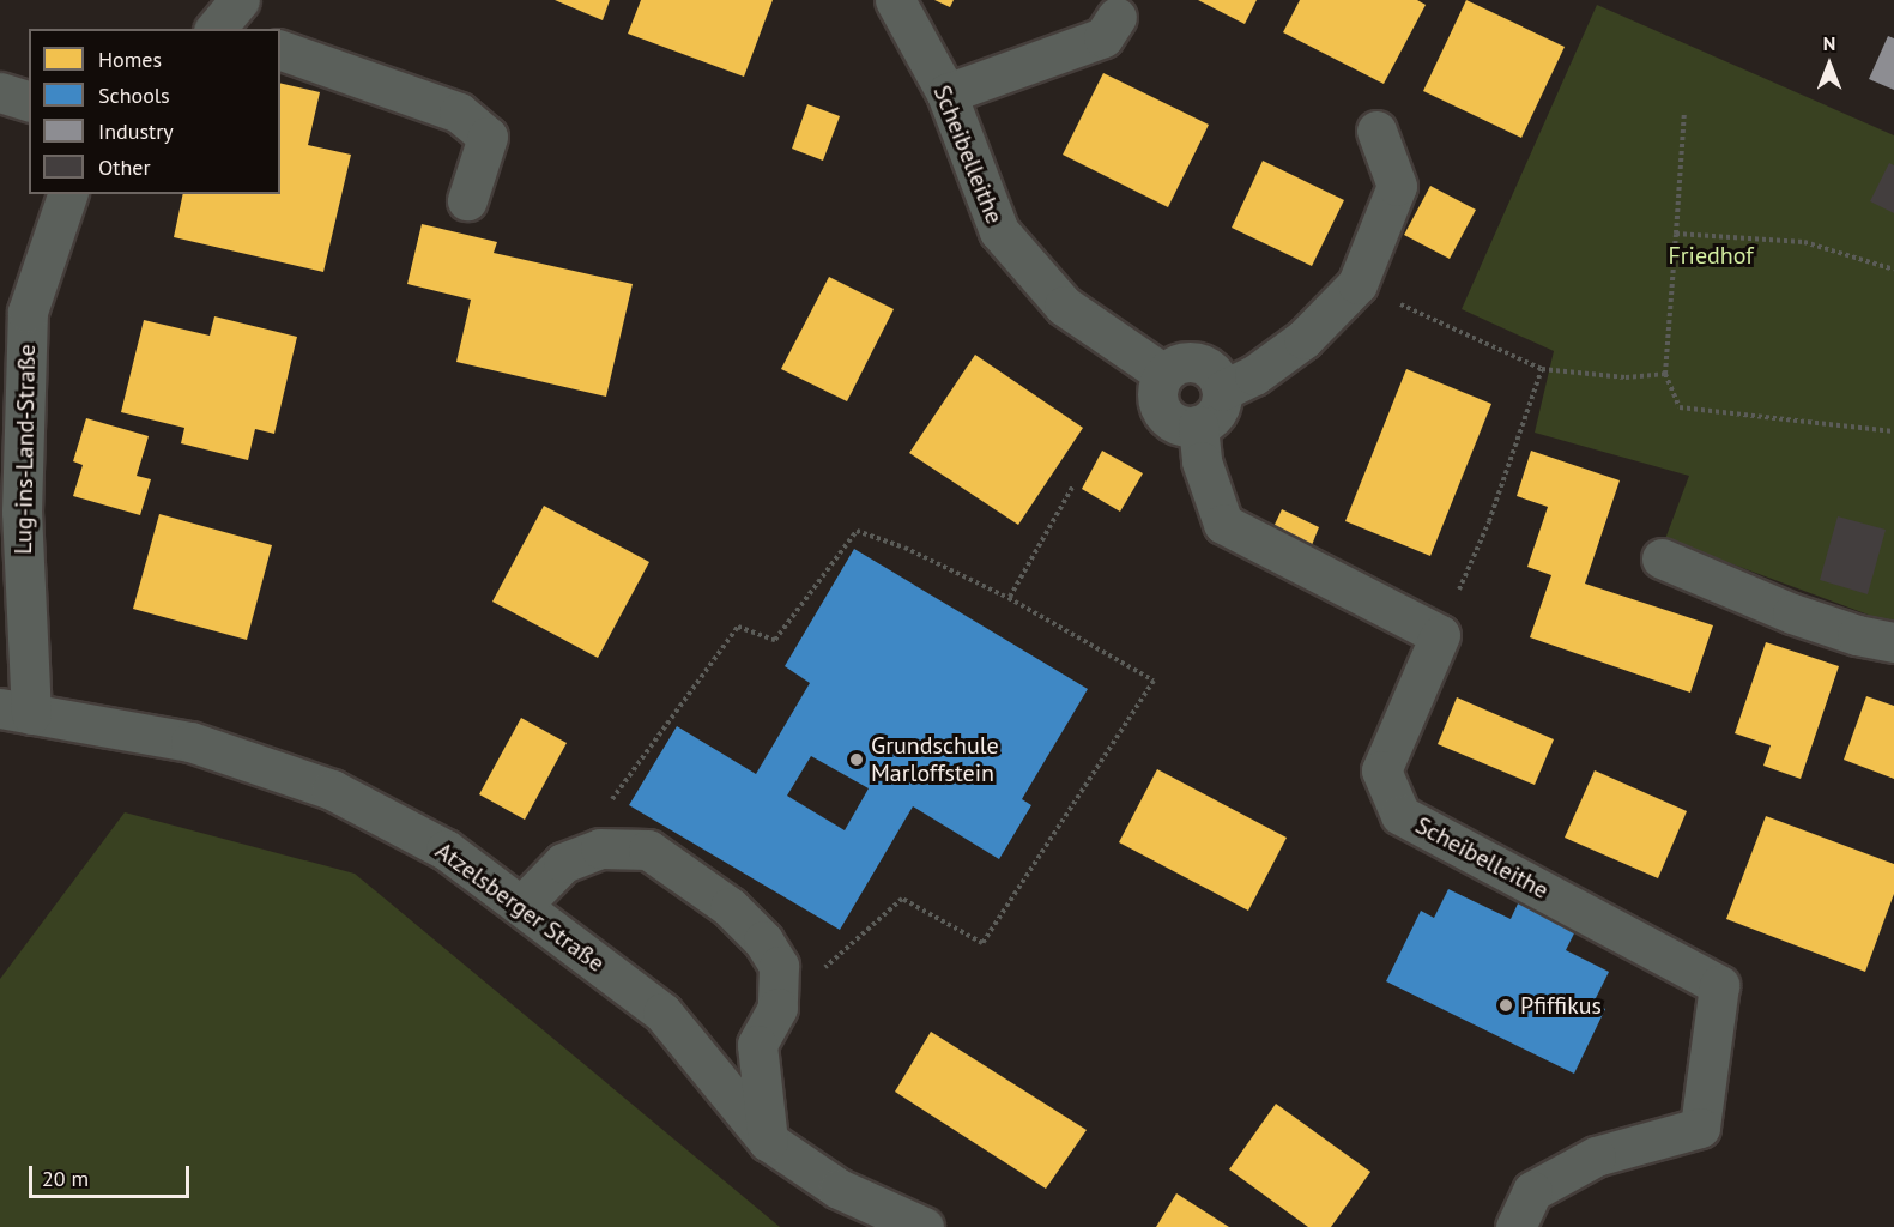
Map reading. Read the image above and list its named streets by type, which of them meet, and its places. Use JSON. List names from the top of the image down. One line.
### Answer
{"streets":{"street":["Scheibelleithe","Lug-ins-Land-Straße","Atzelsberger Straße"]},"crossings":[["Lug-ins-Land-Straße","Atzelsberger Straße"]],"parks":["Friedhof"],"places":["Grundschule Marloffstein","Pfiffikus"],"legend":["Homes","Schools","Industry","Other"],"scale_bar":"20 m","north":"top"}
